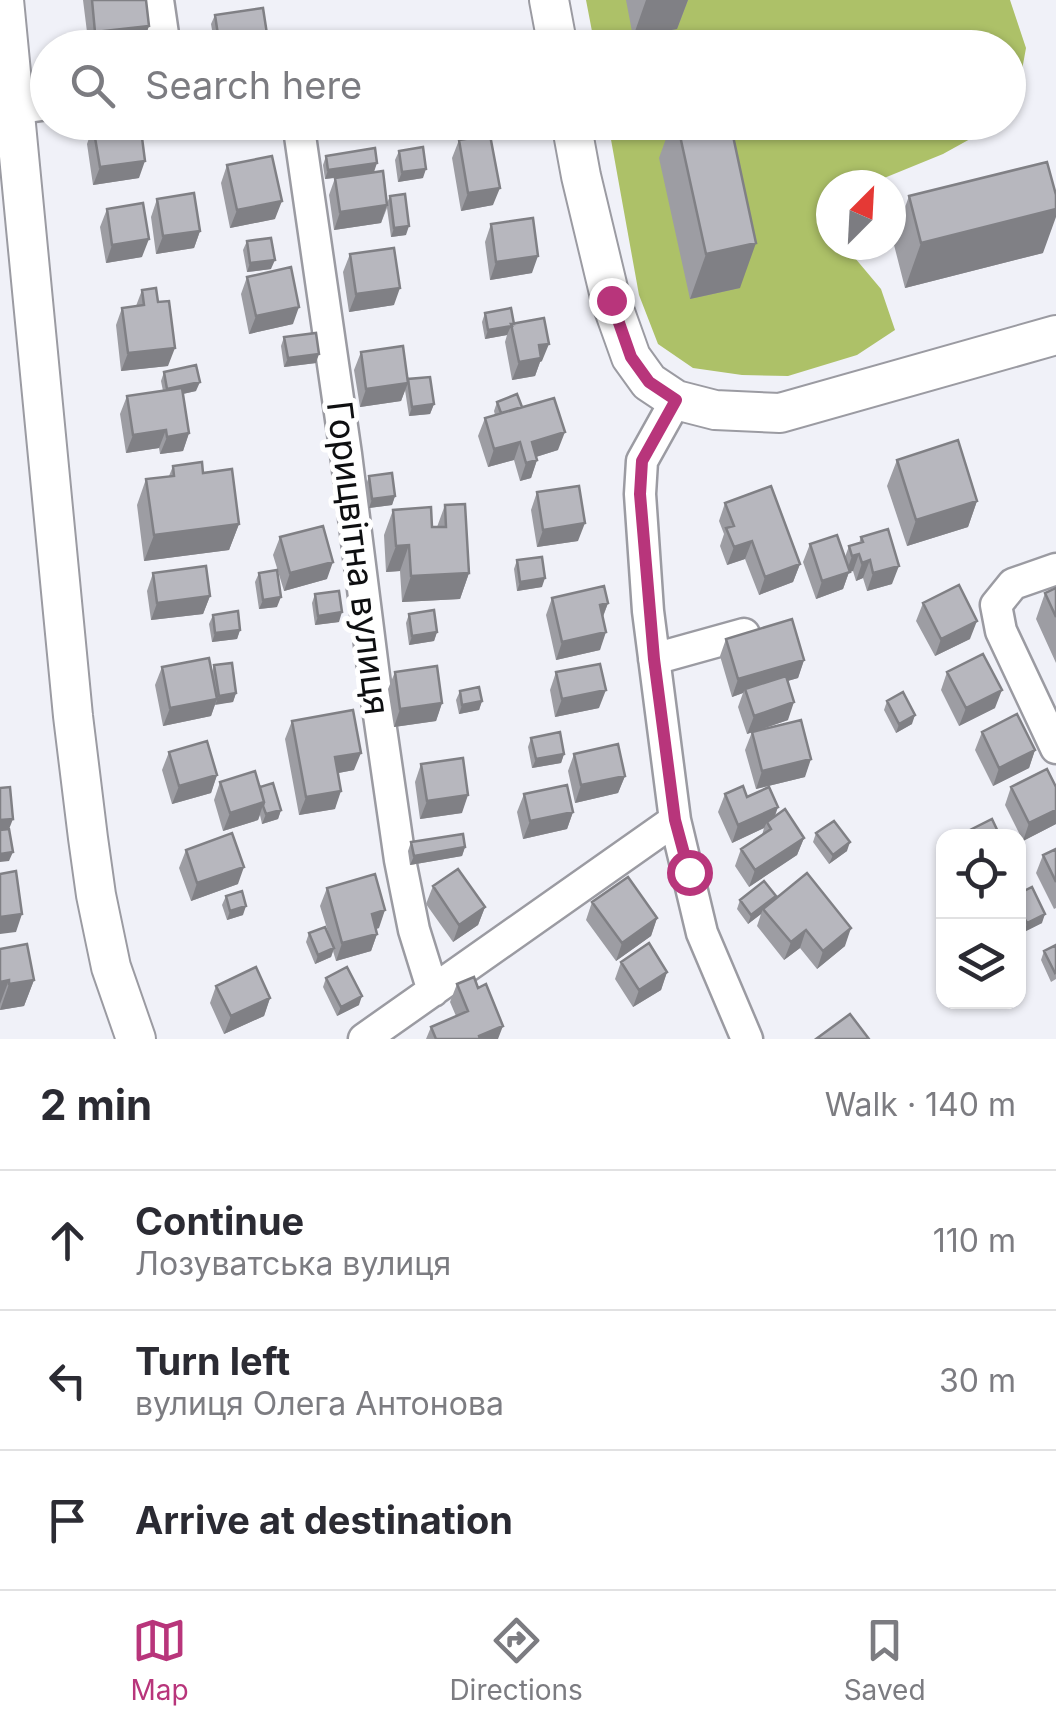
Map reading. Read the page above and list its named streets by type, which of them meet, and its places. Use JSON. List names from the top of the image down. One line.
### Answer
{"streets":{"street":["Горицвітна вулиця"]},"north":"top right","page":{"search":"Search here","heading":["2 min","Walk · 140 m"],"list":[["Continue","Лозуватська вулиця","110 m"],["Turn left","вулиця Олега Антонова","30 m"],"Arrive at destination"],"nav":["Map","Directions","Saved"]}}
